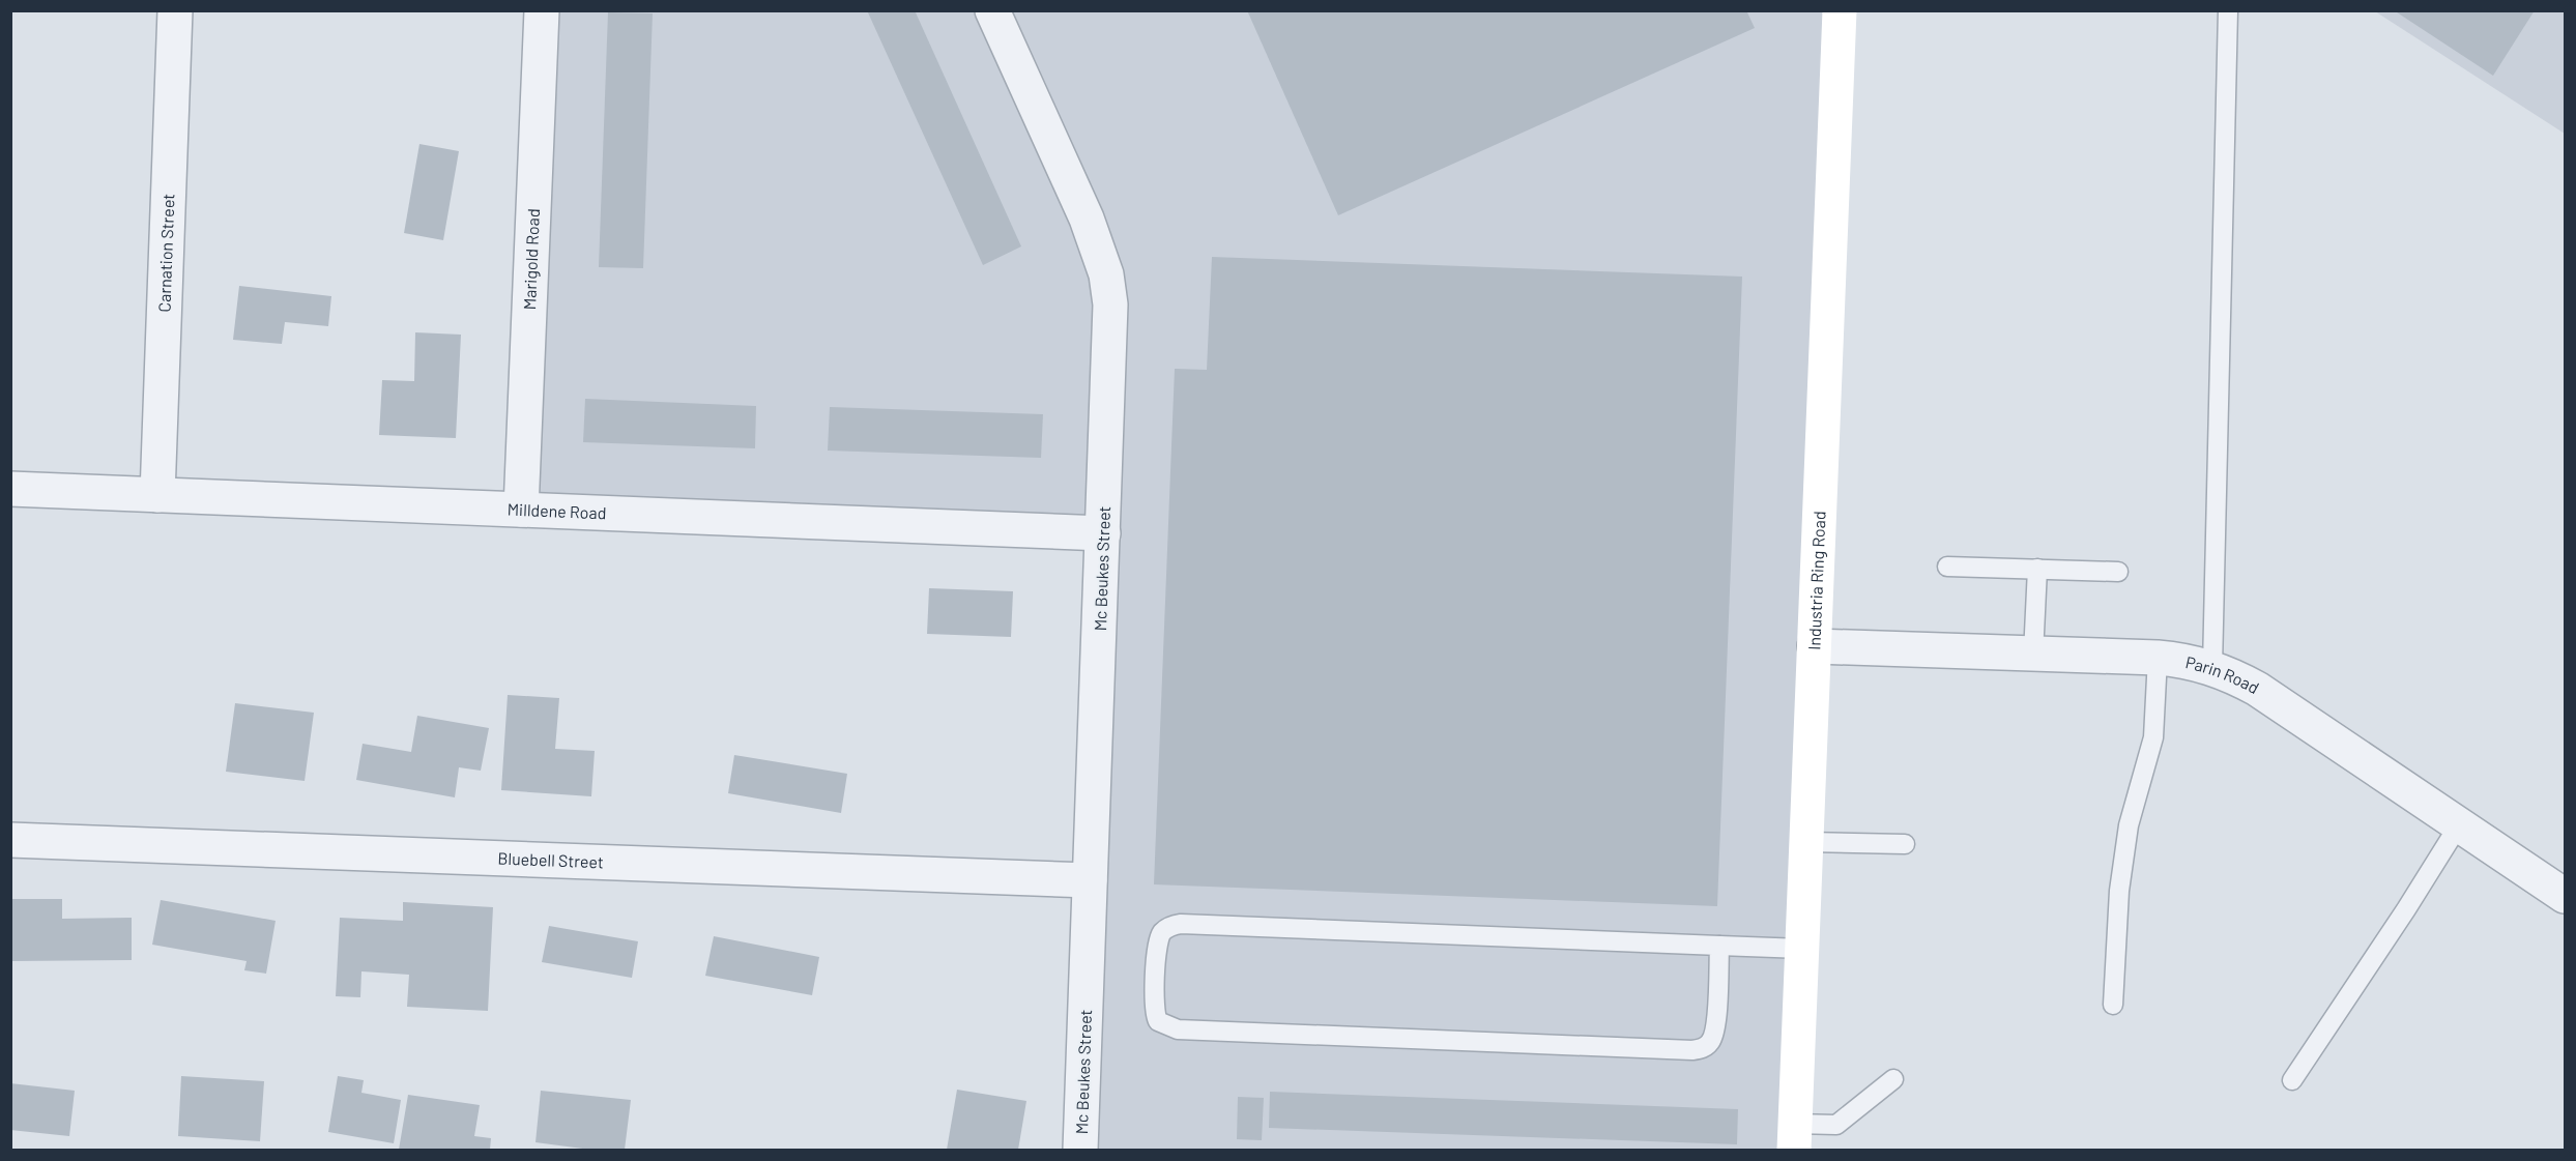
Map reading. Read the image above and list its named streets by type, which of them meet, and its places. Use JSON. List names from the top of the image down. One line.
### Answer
{"streets":{"street":["Carnation Street","Marigold Road","Milldene Road","Mc Beukes Street","Industria Ring Road","Parin Road","Bluebell Street"]},"crossings":[["Carnation Street","Milldene Road"],["Marigold Road","Milldene Road"],["Milldene Road","Mc Beukes Street"],["Mc Beukes Street","Bluebell Street"],["Industria Ring Road","Parin Road"]]}
